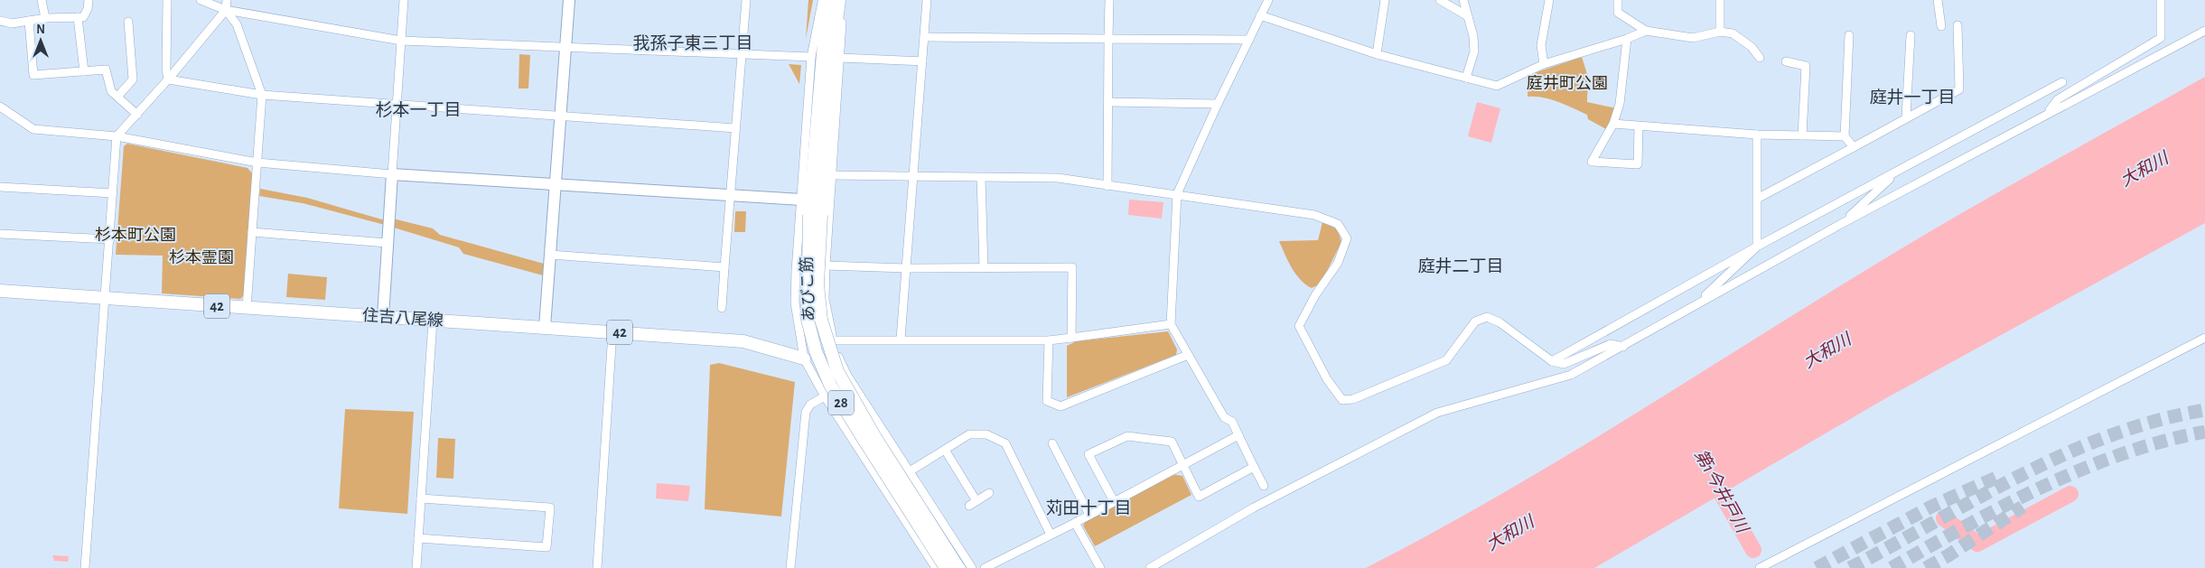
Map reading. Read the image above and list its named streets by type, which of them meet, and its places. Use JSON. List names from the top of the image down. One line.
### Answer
{"streets":{"main road":["あびこ筋","42","住吉八尾線","28"]},"districts":["我孫子東三丁目","庭井一丁目","杉本一丁目","庭井二丁目","苅田十丁目"],"water":["大和川","第1今井戸川"],"parks":["庭井町公園","杉本町公園","杉本霊園"],"north":"top"}
